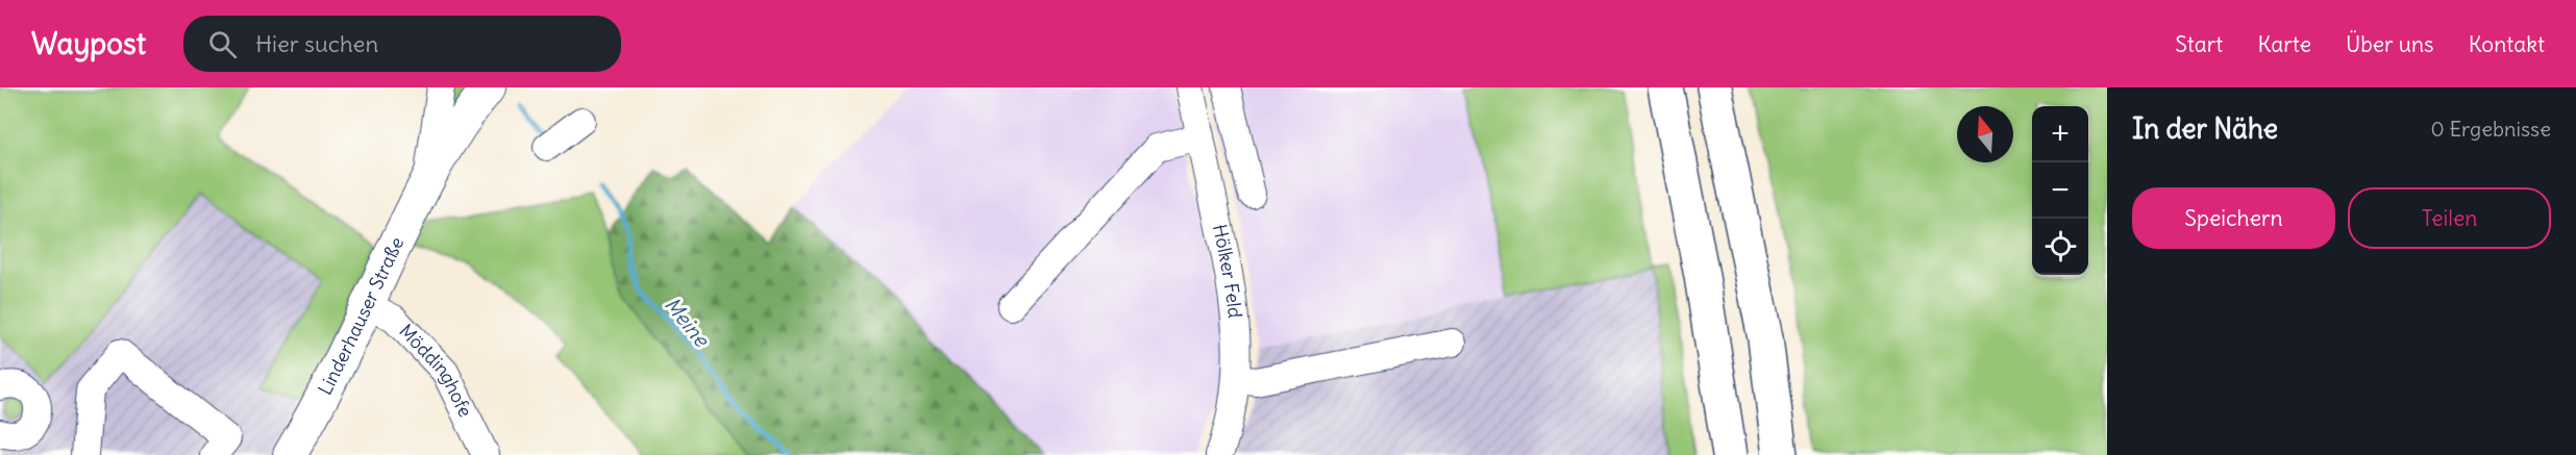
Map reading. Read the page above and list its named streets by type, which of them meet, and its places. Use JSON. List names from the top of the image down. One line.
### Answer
{"streets":{"main road":["Linderhauser Straße"],"street":["Hölker Feld","Möddinghofe"]},"crossings":[["Linderhauser Straße","Möddinghofe"]],"water":["Meine"],"north":"top","page":{"header":"Waypost","search":"Hier suchen","nav":["Start","Karte","Über uns","Kontakt"],"heading":["In der Nähe","0 Ergebnisse"],"map_buttons":["+","−"],"buttons":["Speichern","Teilen"]}}
